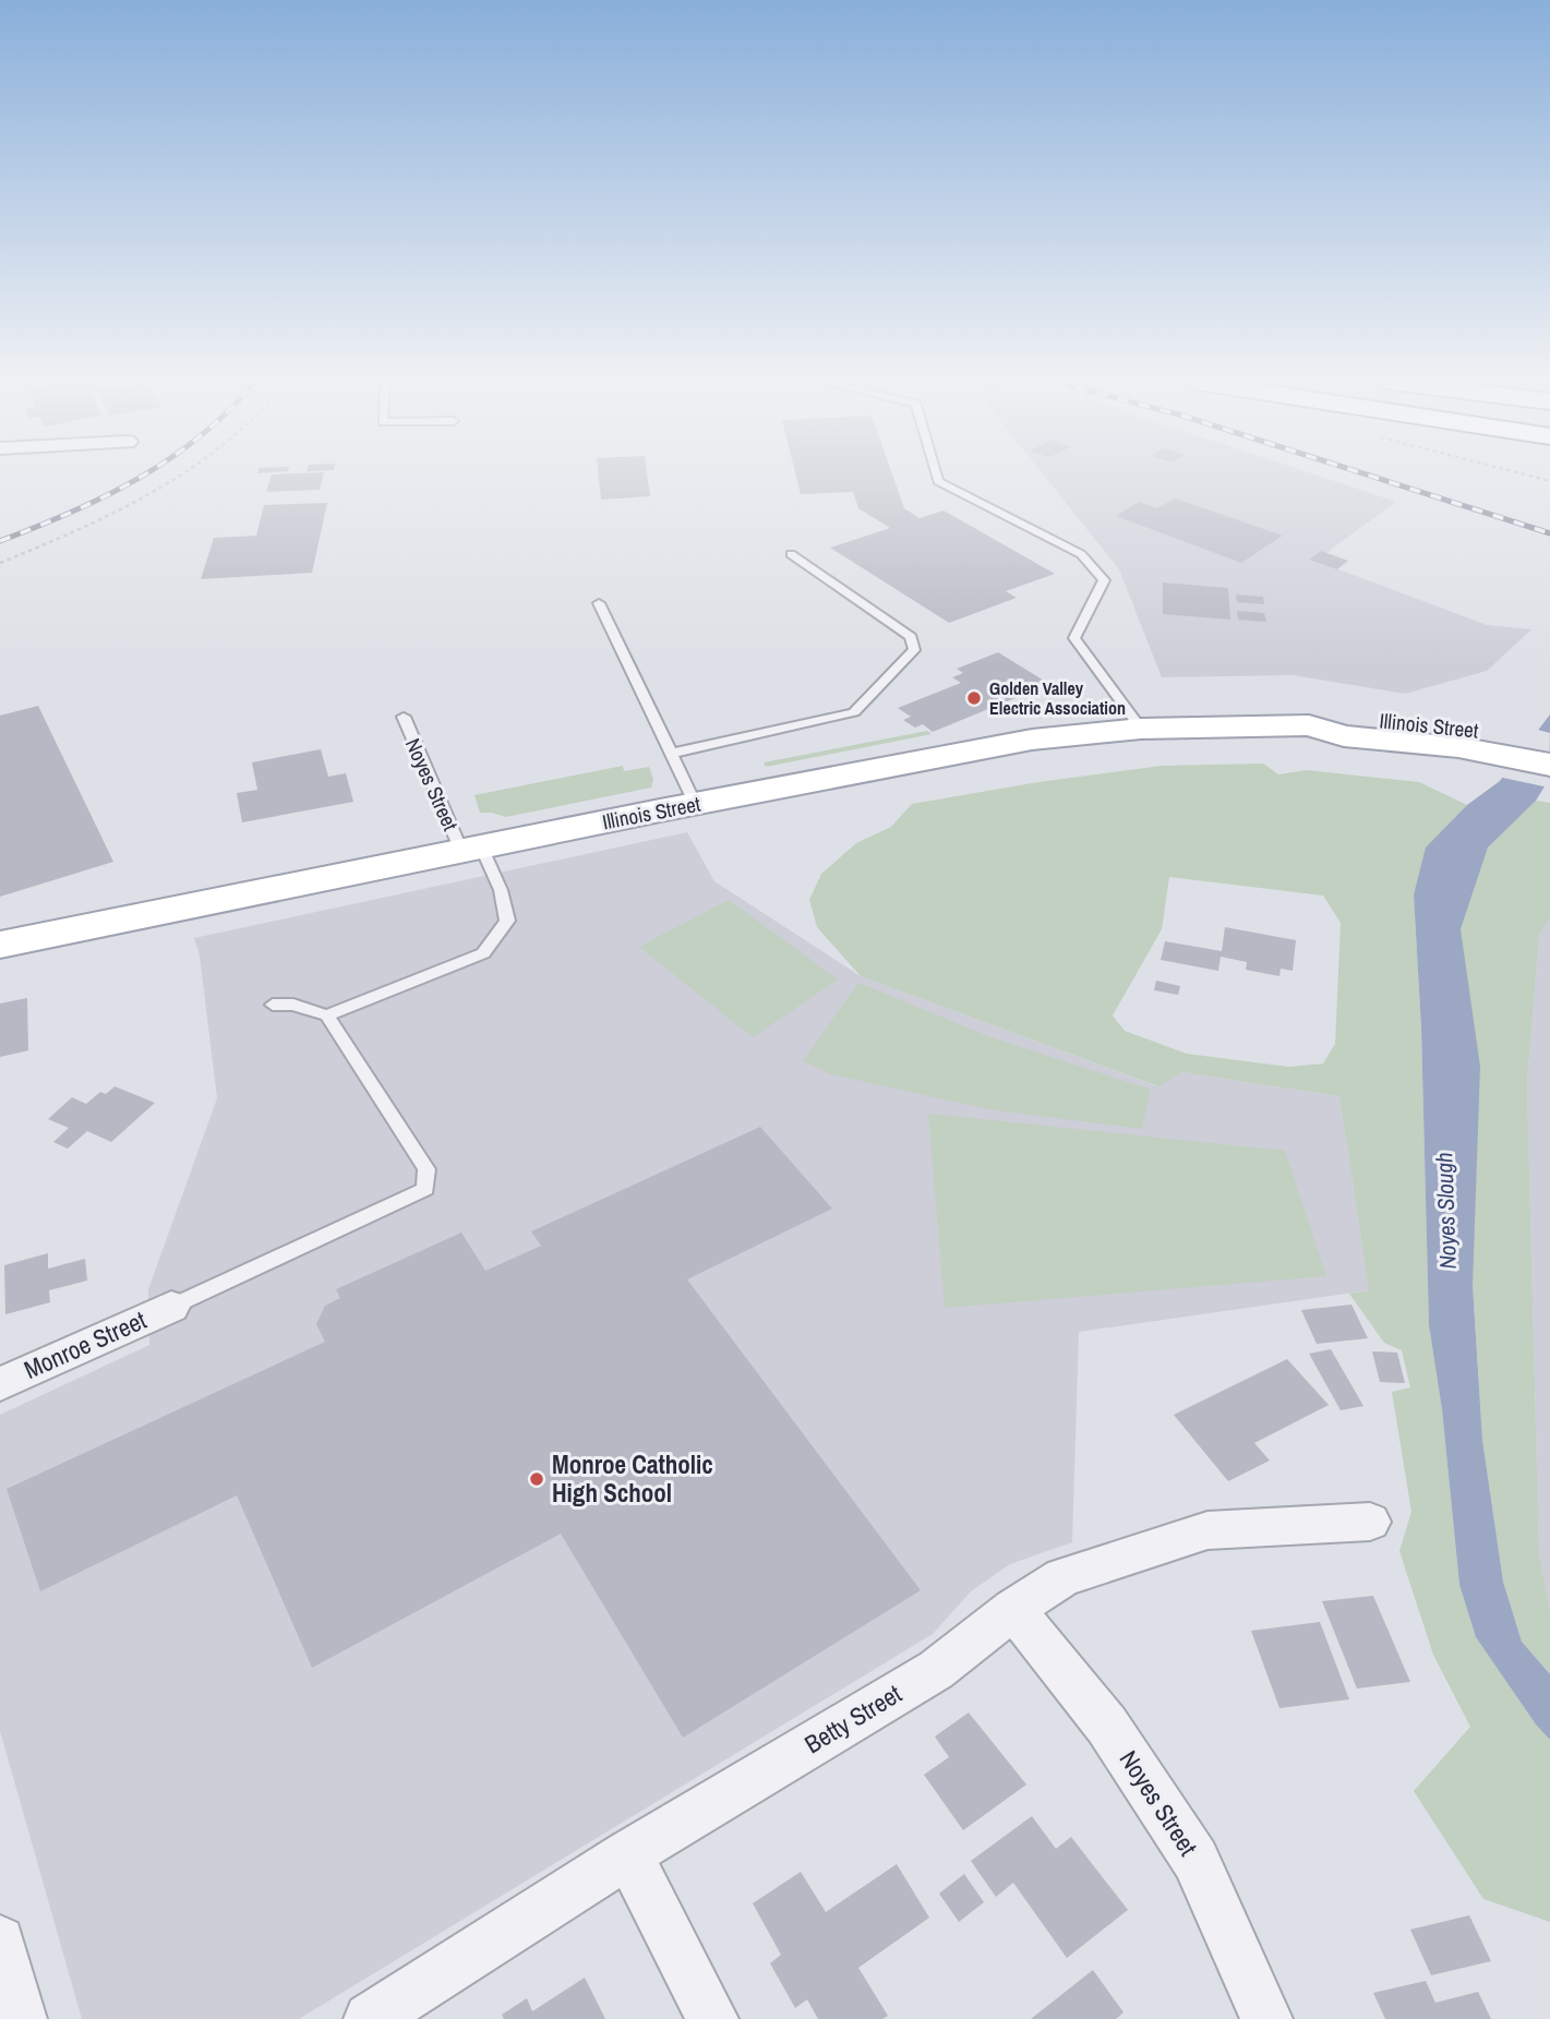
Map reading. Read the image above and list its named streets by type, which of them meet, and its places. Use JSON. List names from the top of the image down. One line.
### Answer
{"streets":{"main road":["Illinois Street"],"street":["Noyes Street","Monroe Street","Betty Street"]},"crossings":[["Illinois Street","Noyes Street"],["Noyes Street","Betty Street"]],"water":["Noyes Slough"],"places":["Golden Valley Electric Association","Monroe Catholic High School"]}
